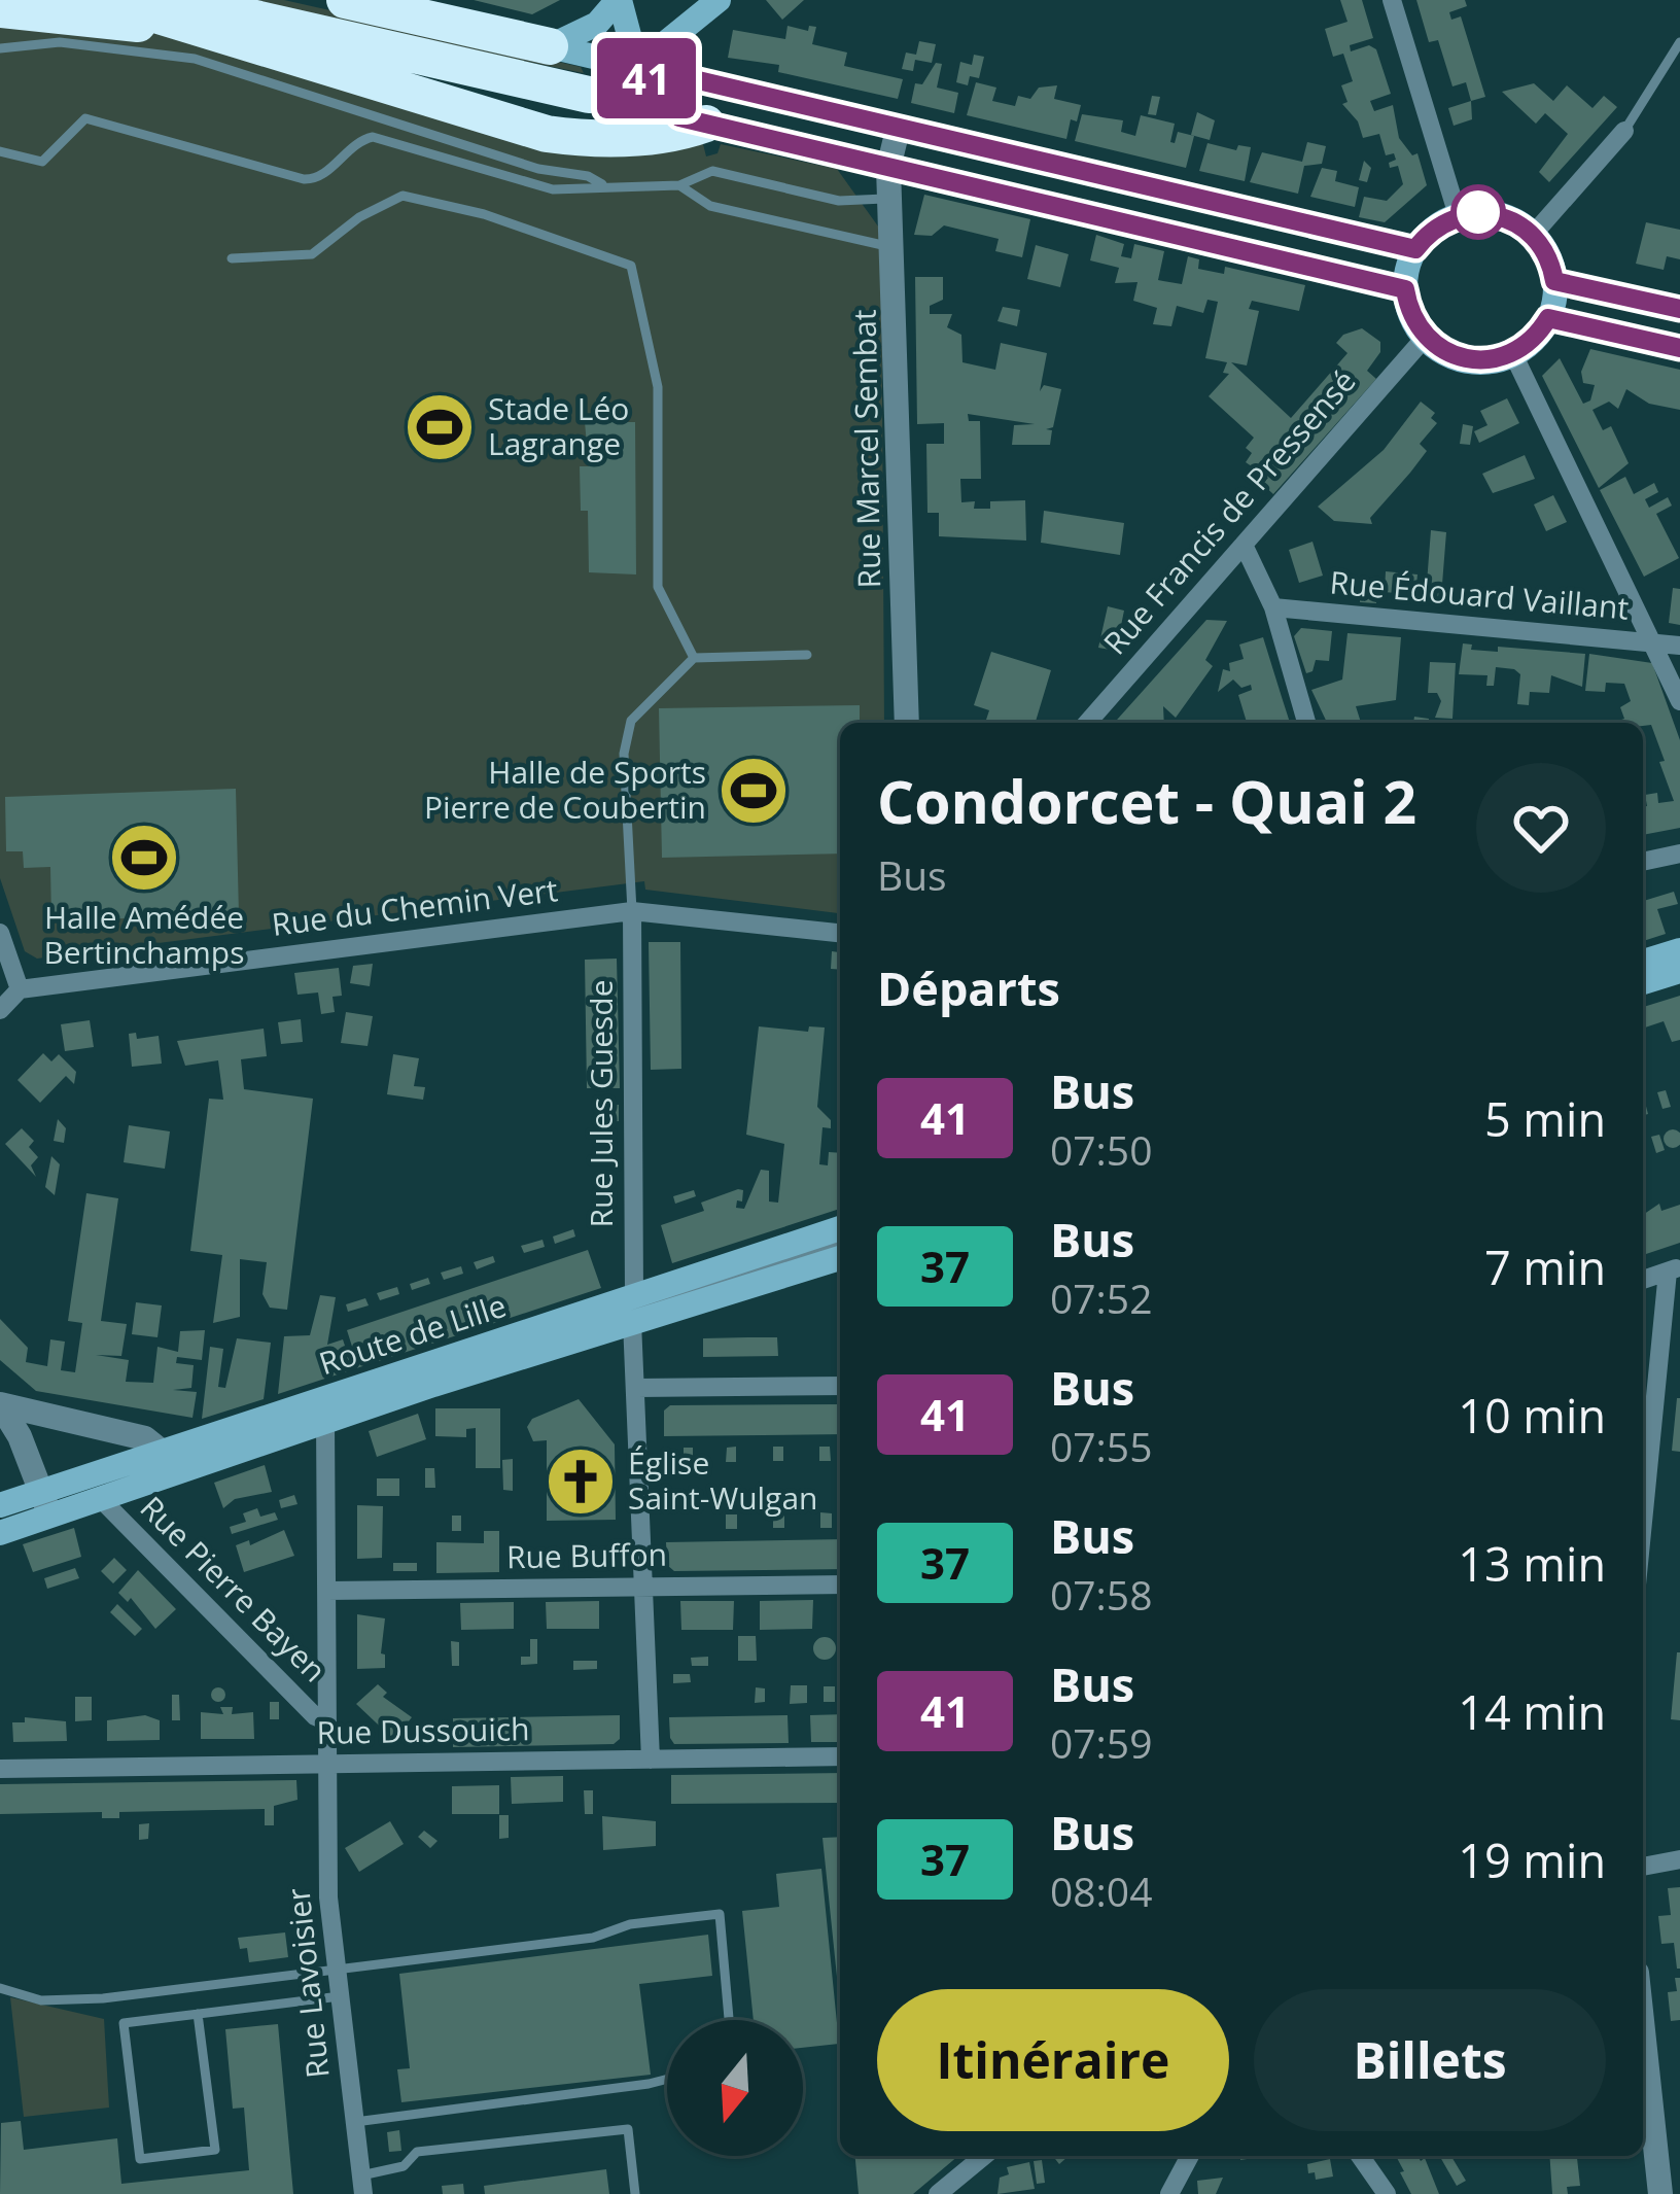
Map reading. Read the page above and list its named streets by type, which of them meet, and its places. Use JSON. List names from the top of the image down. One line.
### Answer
{"streets":{"main road":["Route de Lille"],"street":["Rue Marcel Sembat","Rue Francis de Pressensé","Rue Édouard Vaillant","Rue du Chemin Vert","Rue Jules Guesde","Rue Buffon","Rue Pierre Bayen","Rue Dussouich","Rue Lavoisier"]},"crossings":[["Rue du Chemin Vert","Rue Jules Guesde"],["Rue Jules Guesde","Route de Lille"],["Rue Jules Guesde","Rue Buffon"],["Rue Jules Guesde","Rue Dussouich"],["Route de Lille","Rue Pierre Bayen"],["Route de Lille","Rue Lavoisier"],["Rue Buffon","Rue Lavoisier"],["Rue Pierre Bayen","Rue Lavoisier"],["Rue Dussouich","Rue Lavoisier"]],"places":{"sports":["Stade Léo Lagrange","Halle de Sports Pierre de Coubertin","Halle Amédée Bertinchamps"],"church":["Église Saint-Wulgan"]},"lines":["bus line 41"],"north":"bottom","page":{"on_map":"41","heading":[["Condorcet - Quai 2","Bus"],"Départs"],"list":[{"mark":"41","name":"Bus","note":"07:50","value":"5 min"},{"mark":"37","name":"Bus","note":"07:52","value":"7 min"},{"mark":"41","name":"Bus","note":"07:55","value":"10 min"},{"mark":"37","name":"Bus","note":"07:58","value":"13 min"},{"mark":"41","name":"Bus","note":"07:59","value":"14 min"},{"mark":"37","name":"Bus","note":"08:04","value":"19 min"}],"buttons":["Itinéraire","Billets"]}}
